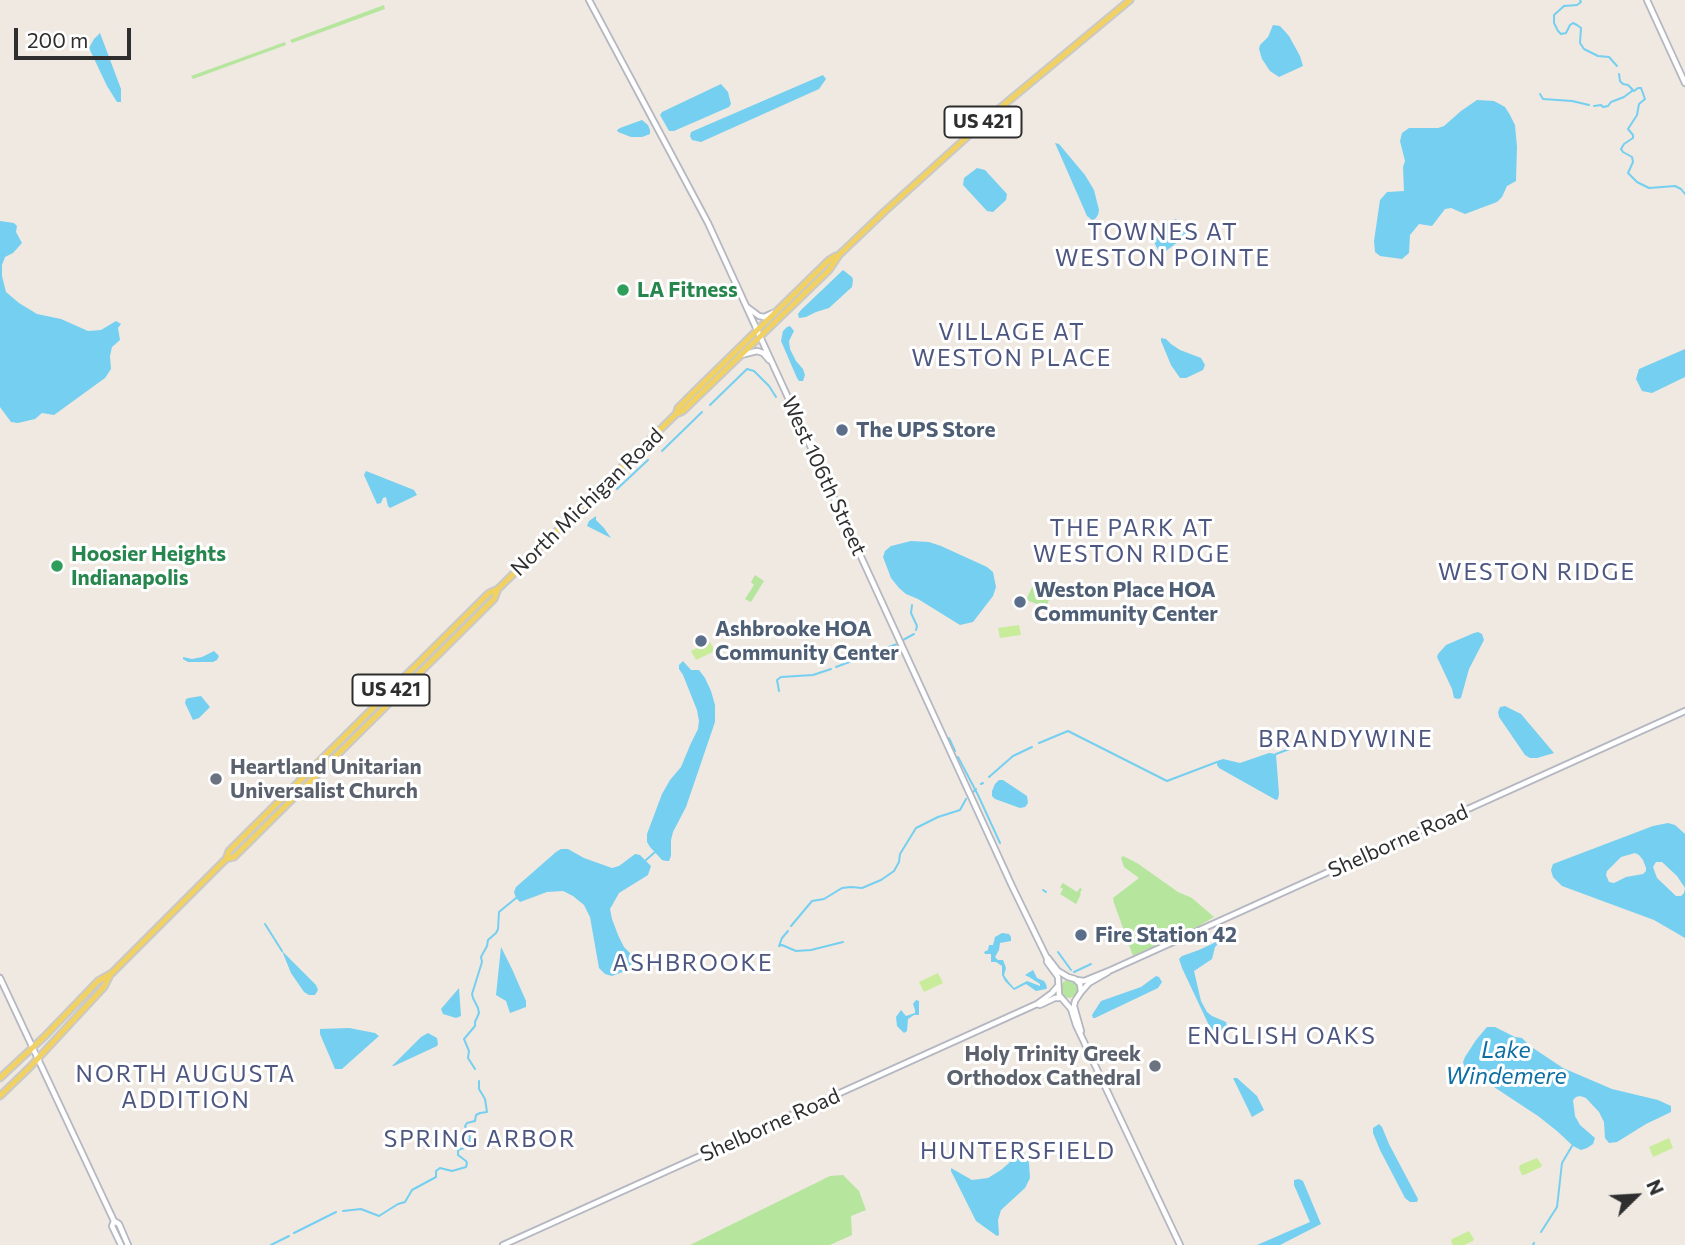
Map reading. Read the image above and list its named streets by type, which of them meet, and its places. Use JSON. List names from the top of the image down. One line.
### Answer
{"streets":{"main road":["US 421","North Michigan Road"],"street":["West 106th Street","Shelborne Road"]},"crossings":[["US 421","North Michigan Road"],["West 106th Street","North Michigan Road"],["West 106th Street","Shelborne Road"]],"districts":["TOWNES AT WESTON POINTE","VILLAGE AT WESTON PLACE","THE PARK AT WESTON RIDGE","WESTON RIDGE","BRANDYWINE","ASHBROOKE","ENGLISH OAKS","NORTH AUGUSTA ADDITION","SPRING ARBOR","HUNTERSFIELD"],"water":["Lake Windemere"],"places":["LA Fitness","The UPS Store","Hoosier Heights Indianapolis","Weston Place HOA Community Center","Ashbrooke HOA Community Center","Heartland Unitarian Universalist Church","Fire Station 42","Holy Trinity Greek Orthodox Cathedral"],"scale_bar":"200 m","north":"top right"}
